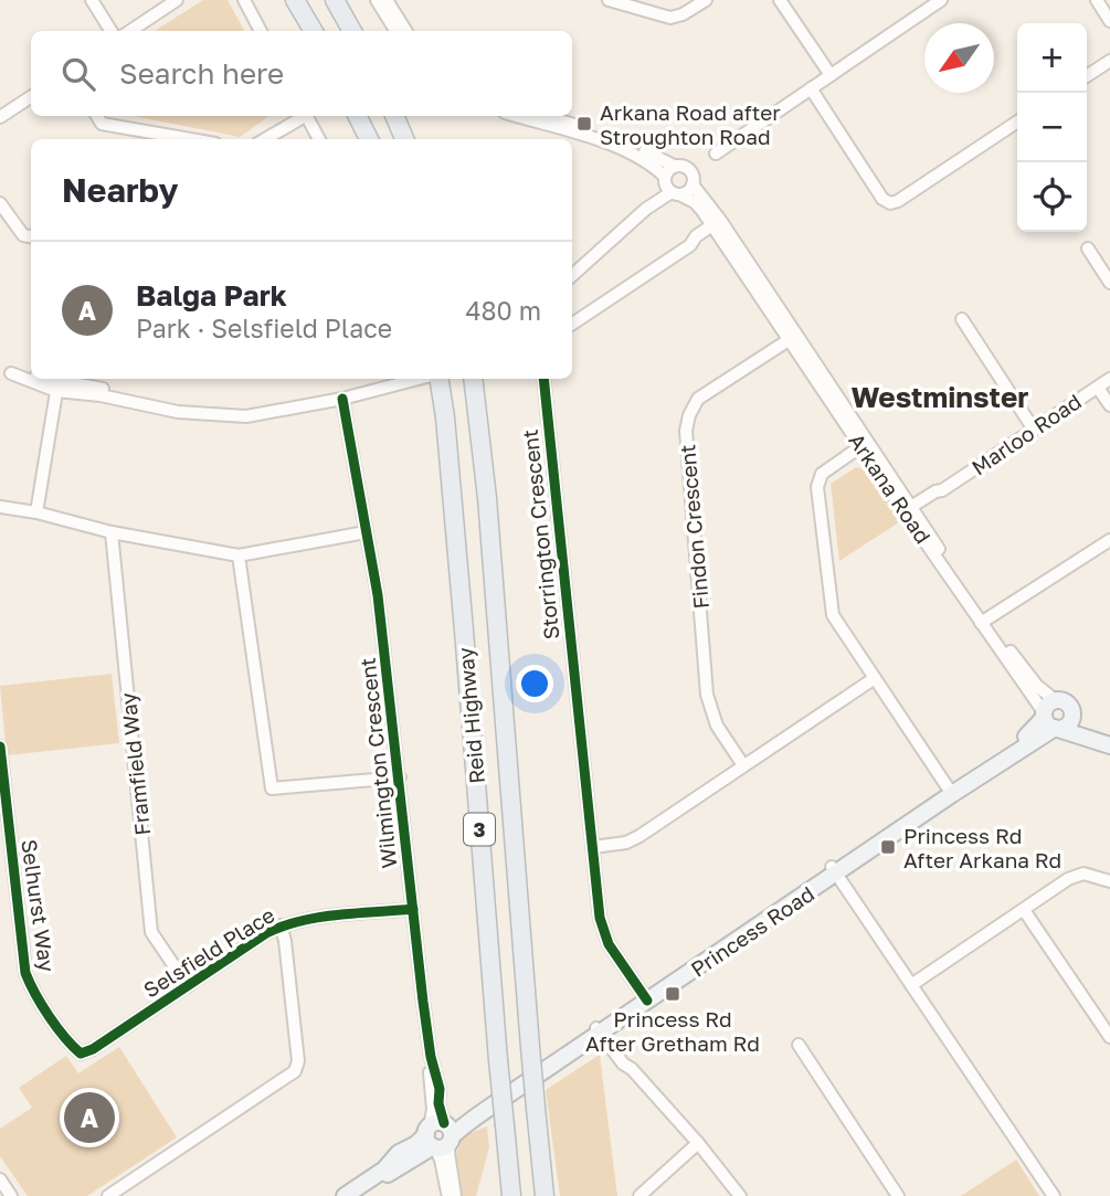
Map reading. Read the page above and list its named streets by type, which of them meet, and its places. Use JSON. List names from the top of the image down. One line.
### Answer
{"streets":{"highway":["Reid Highway","3"],"main road":["Princess Road"],"street":["Marloo Road","Arkana Road","Findon Crescent","Storrington Crescent","Wilmington Crescent","Framfield Way","Selhurst Way","Selsfield Place"]},"crossings":[["Marloo Road","Arkana Road"],["Arkana Road","Findon Crescent"],["Arkana Road","Princess Road"],["Storrington Crescent","Princess Road"],["Wilmington Crescent","Princess Road"],["Wilmington Crescent","Selsfield Place"],["Framfield Way","Selsfield Place"],["Selhurst Way","Selsfield Place"]],"districts":["Westminster"],"places":{"transit":["Arkana Road after Stroughton Road","Princess Rd After Arkana Rd","Princess Rd After Gretham Rd"]},"north":"bottom left","page":{"map_buttons":["+","−"],"search":"Search here","heading":"Nearby","list":[{"mark":"A","name":"Balga Park","note":"Park · Selsfield Place","value":"480 m"}],"pins":"A"}}
